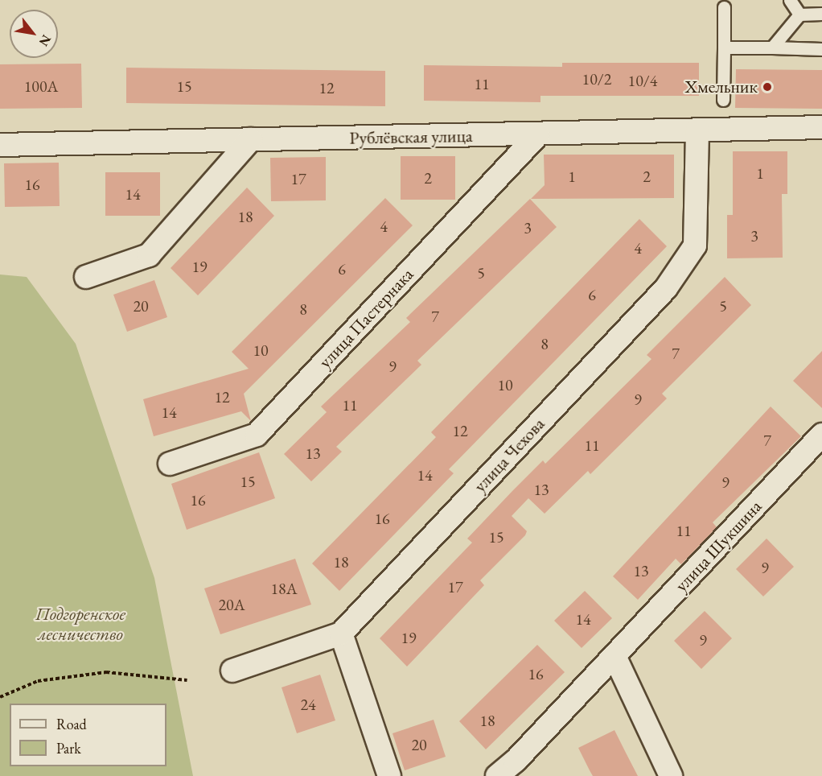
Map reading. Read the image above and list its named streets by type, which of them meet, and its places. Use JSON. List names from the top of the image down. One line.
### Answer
{"streets":{"street":["Рублёвская улица","улица Пастернака","улица Чехова","улица Шукшина"]},"crossings":[["Рублёвская улица","улица Пастернака"],["Рублёвская улица","улица Чехова"]],"parks":["Подгоренское лесничество"],"places":["Хмельник"],"house_numbers":["10/2","10/4","11","100А","15","12","1","1","2","2","17","16","14","18","4","3","3","4","19","6","5","6","20","5","8","7","8","10","7","9","10","12","9","11","14","12","7","11","13","14","15","9","13","16","16","11","15","18","9","13","17","18А","20А","14","19","9","16","24","18","20"],"legend":["Road","Park"],"north":"bottom right"}
